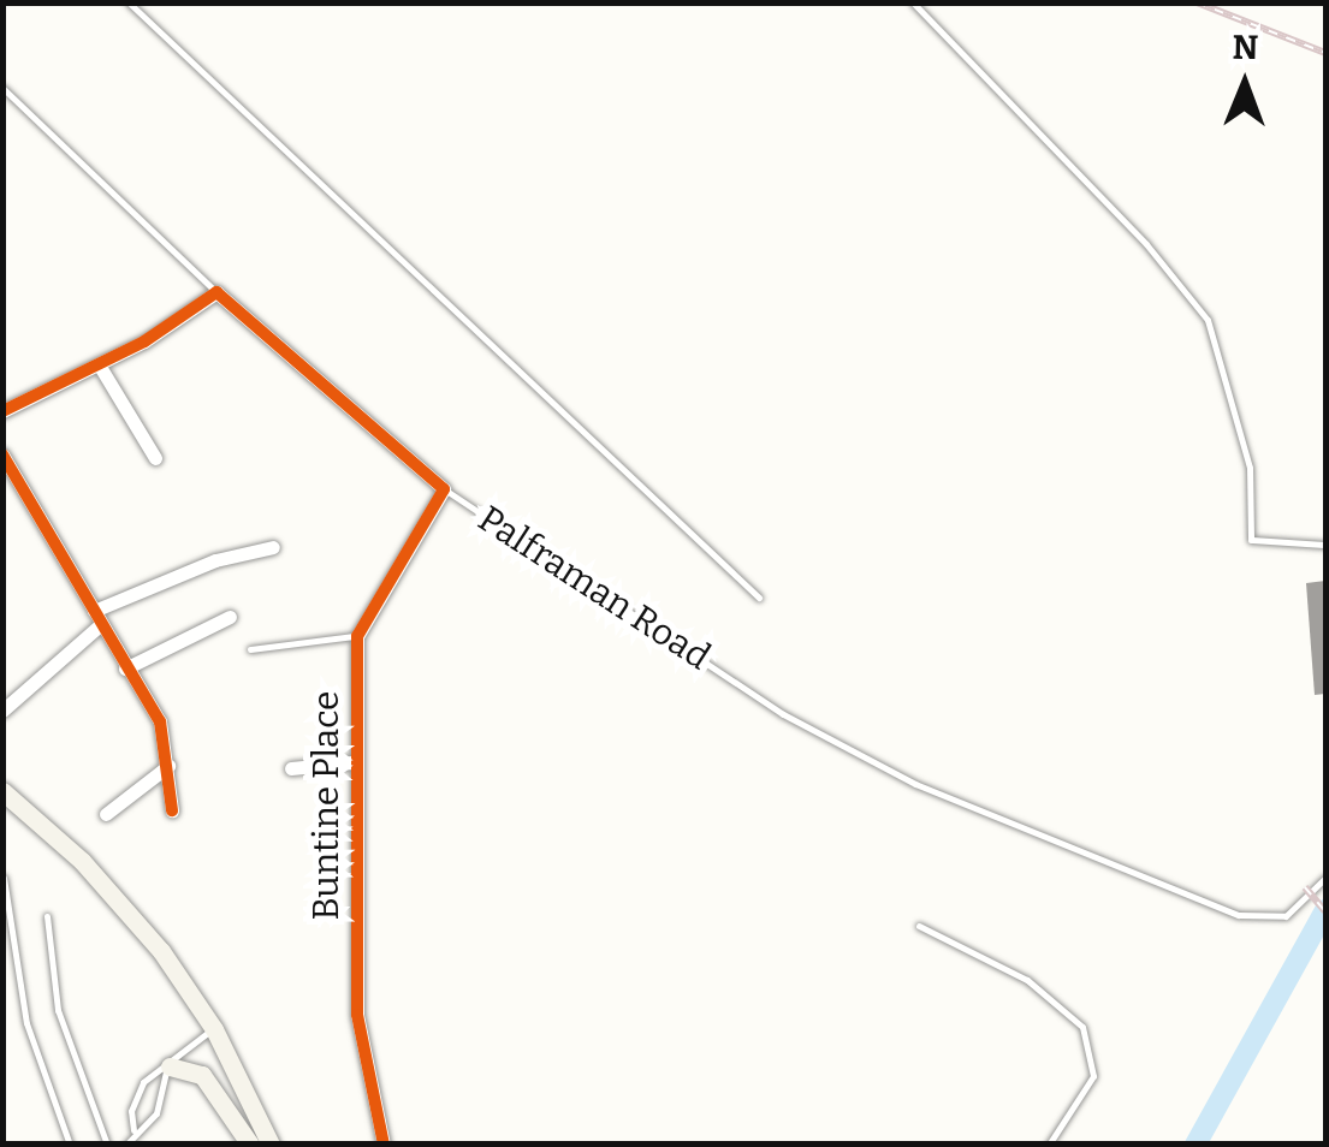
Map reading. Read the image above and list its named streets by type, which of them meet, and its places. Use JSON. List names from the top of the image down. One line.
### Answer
{"streets":{"street":["Palframan Road","Buntine Place"]},"crossings":[["Palframan Road","Buntine Place"]],"north":"top"}
